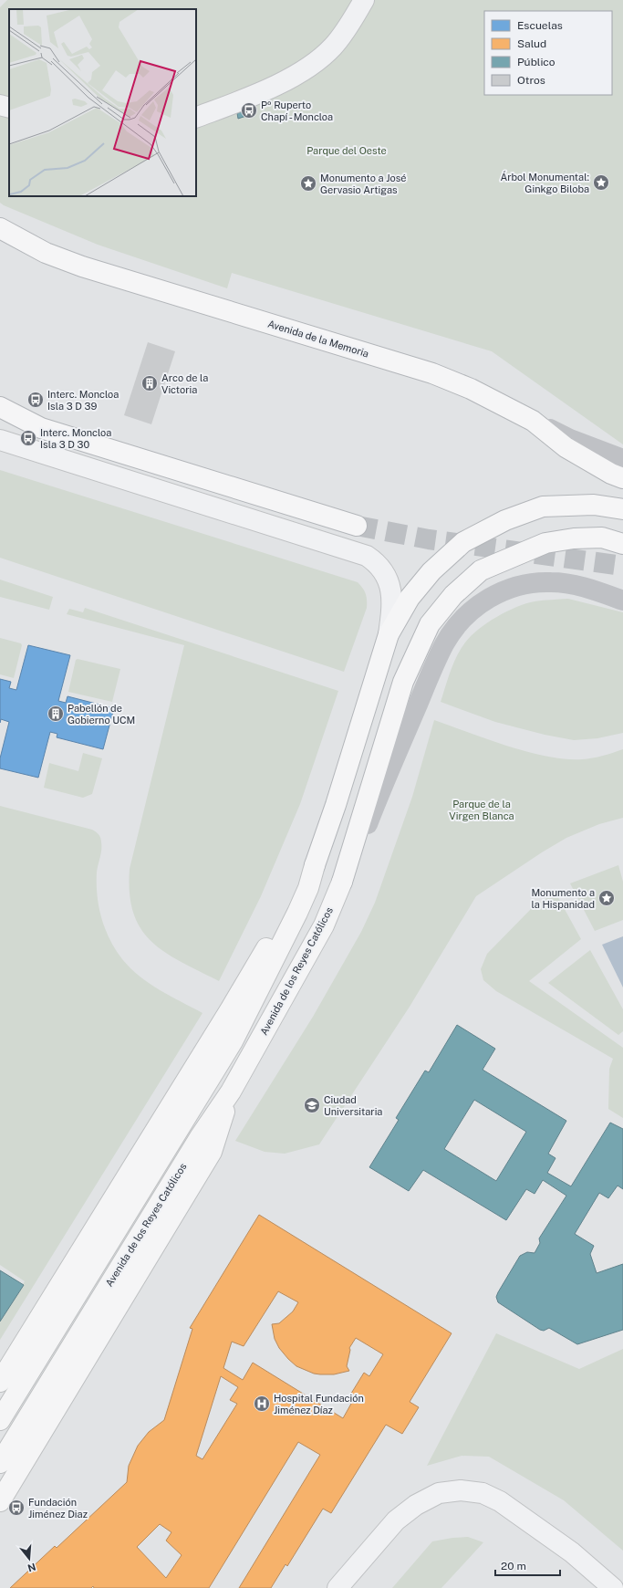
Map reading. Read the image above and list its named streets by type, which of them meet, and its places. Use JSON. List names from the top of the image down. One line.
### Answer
{"streets":{"main road":["Avenida de la Memoria","Avenida de los Reyes Católicos"]},"parks":["Parque del Oeste","Parque de la Virgen Blanca"],"places":{"bus stop":["Pº Ruperto Chapí - Moncloa","Interc. Moncloa Isla 3 D 39","Interc. Moncloa Isla 3 D 30","Fundación Jiménez Diaz"],"place":["Árbol Monumental: Ginkgo Biloba","Monumento a José Gervasio Artigas","Monumento a la Hispanidad"],"building":["Arco de la Victoria","Pabellón de Gobierno UCM"],"school or university":["Ciudad Universitaria"],"hospital":["Hospital Fundación Jiménez Díaz"]},"legend":["Escuelas","Salud","Público","Otros"],"scale_bar":"20 m","north":"bottom"}
